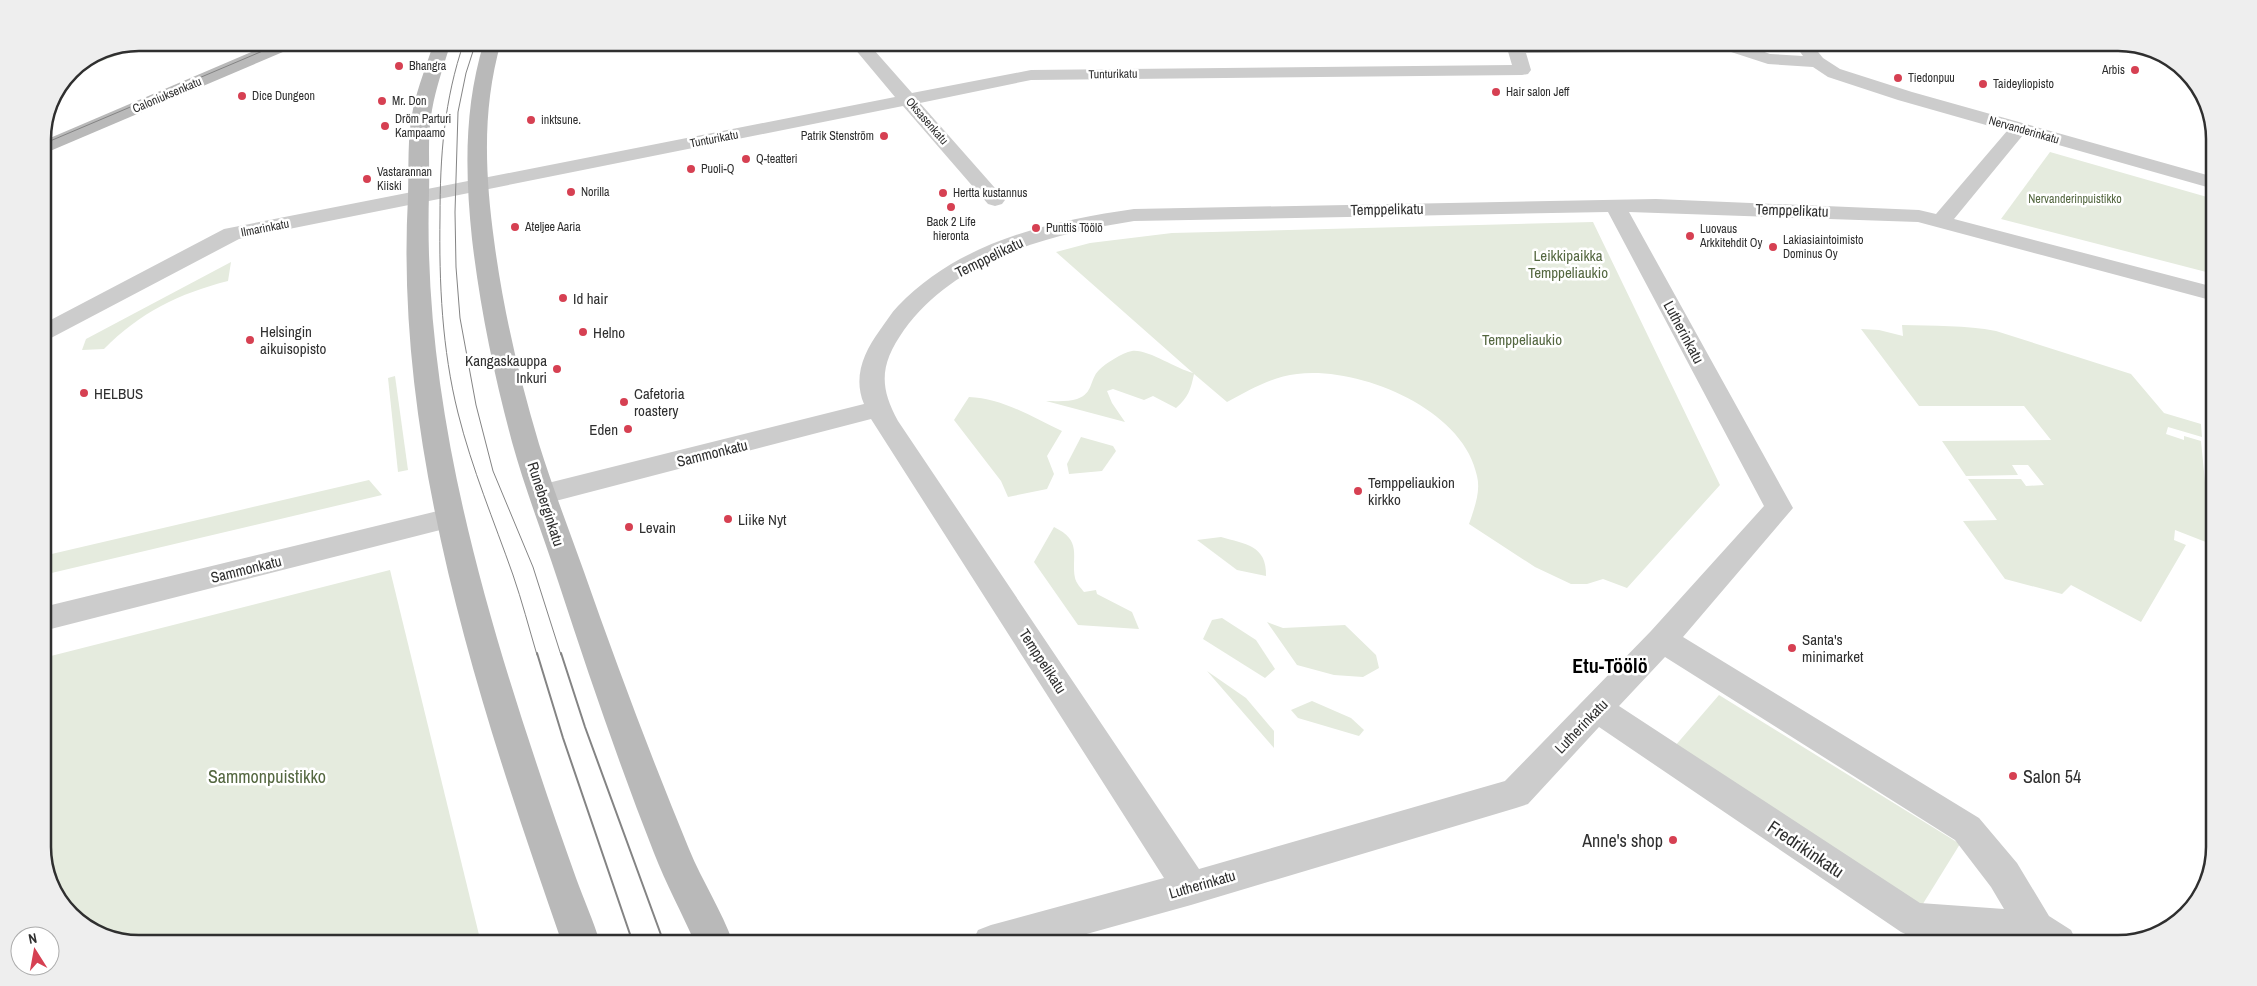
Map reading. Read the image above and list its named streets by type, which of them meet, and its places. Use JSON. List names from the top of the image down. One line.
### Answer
{"streets":{"main road":["Caloniuksenkatu","Runeberginkatu"],"street":["Tunturikatu","Oksasenkatu","Nervanderinkatu","Temppelikatu","Ilmarinkatu","Lutherinkatu","Sammonkatu","Fredrikinkatu"]},"crossings":[["Tunturikatu","Oksasenkatu"],["Tunturikatu","Nervanderinkatu"],["Tunturikatu","Ilmarinkatu"],["Tunturikatu","Runeberginkatu"],["Temppelikatu","Lutherinkatu"],["Temppelikatu","Sammonkatu"],["Ilmarinkatu","Runeberginkatu"],["Lutherinkatu","Fredrikinkatu"],["Sammonkatu","Runeberginkatu"]],"districts":["Etu-Töölö"],"parks":["Nervanderinpuistikko","Leikkipaikka Temppeliaukio","Temppeliaukio","Sammonpuistikko"],"places":["Bhangra","Arbis","Tiedonpuu","Taideyliopisto","Hair salon Jeff","Dice Dungeon","Mr. Don","inktsune.","Dröm Parturi Kampaamo","Patrik Stenström","Q-teatteri","Puoli-Q","Vastarannan Kiiski","Norilla","Hertta kustannus","Back 2 Life hieronta","Ateljee Aaria","Punttis Töölö","Luovaus Arkkitehdit Oy","Lakiasiaintoimisto Dominus Oy","Id hair","Helno","Helsingin aikuisopisto","Kangaskauppa Inkuri","HELBUS","Cafetoria roastery","Eden","Temppeliaukion kirkko","Liike Nyt","Levain","Santa's minimarket","Salon 54","Anne's shop"],"north":"top"}
